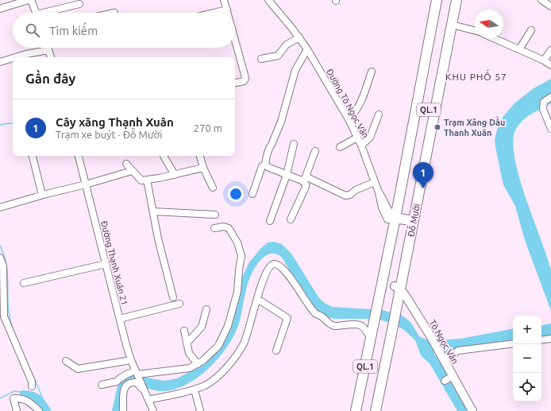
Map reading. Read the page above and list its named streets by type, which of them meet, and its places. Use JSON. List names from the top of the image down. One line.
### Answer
{"streets":{"highway":["QL.1","Đỗ Mười"],"main road":["Tô Ngọc Vân"],"street":["Đường Tô Ngọc Vân","Đường Thạnh Xuân 21"]},"crossings":[["Đường Tô Ngọc Vân","Đỗ Mười"],["QL.1","Đỗ Mười"],["Đỗ Mười","Tô Ngọc Vân"]],"districts":["KHU PHỐ 57"],"places":["Trạm Xăng Dầu Thanh Xuân"],"north":"left","page":{"search":"Tìm kiếm","heading":"Gần đây","list":[{"mark":"1","name":"Cây xăng Thạnh Xuân","note":"Trạm xe buýt · Đỗ Mười","value":"270 m"}],"pins":"1","map_buttons":["+","−"]}}
